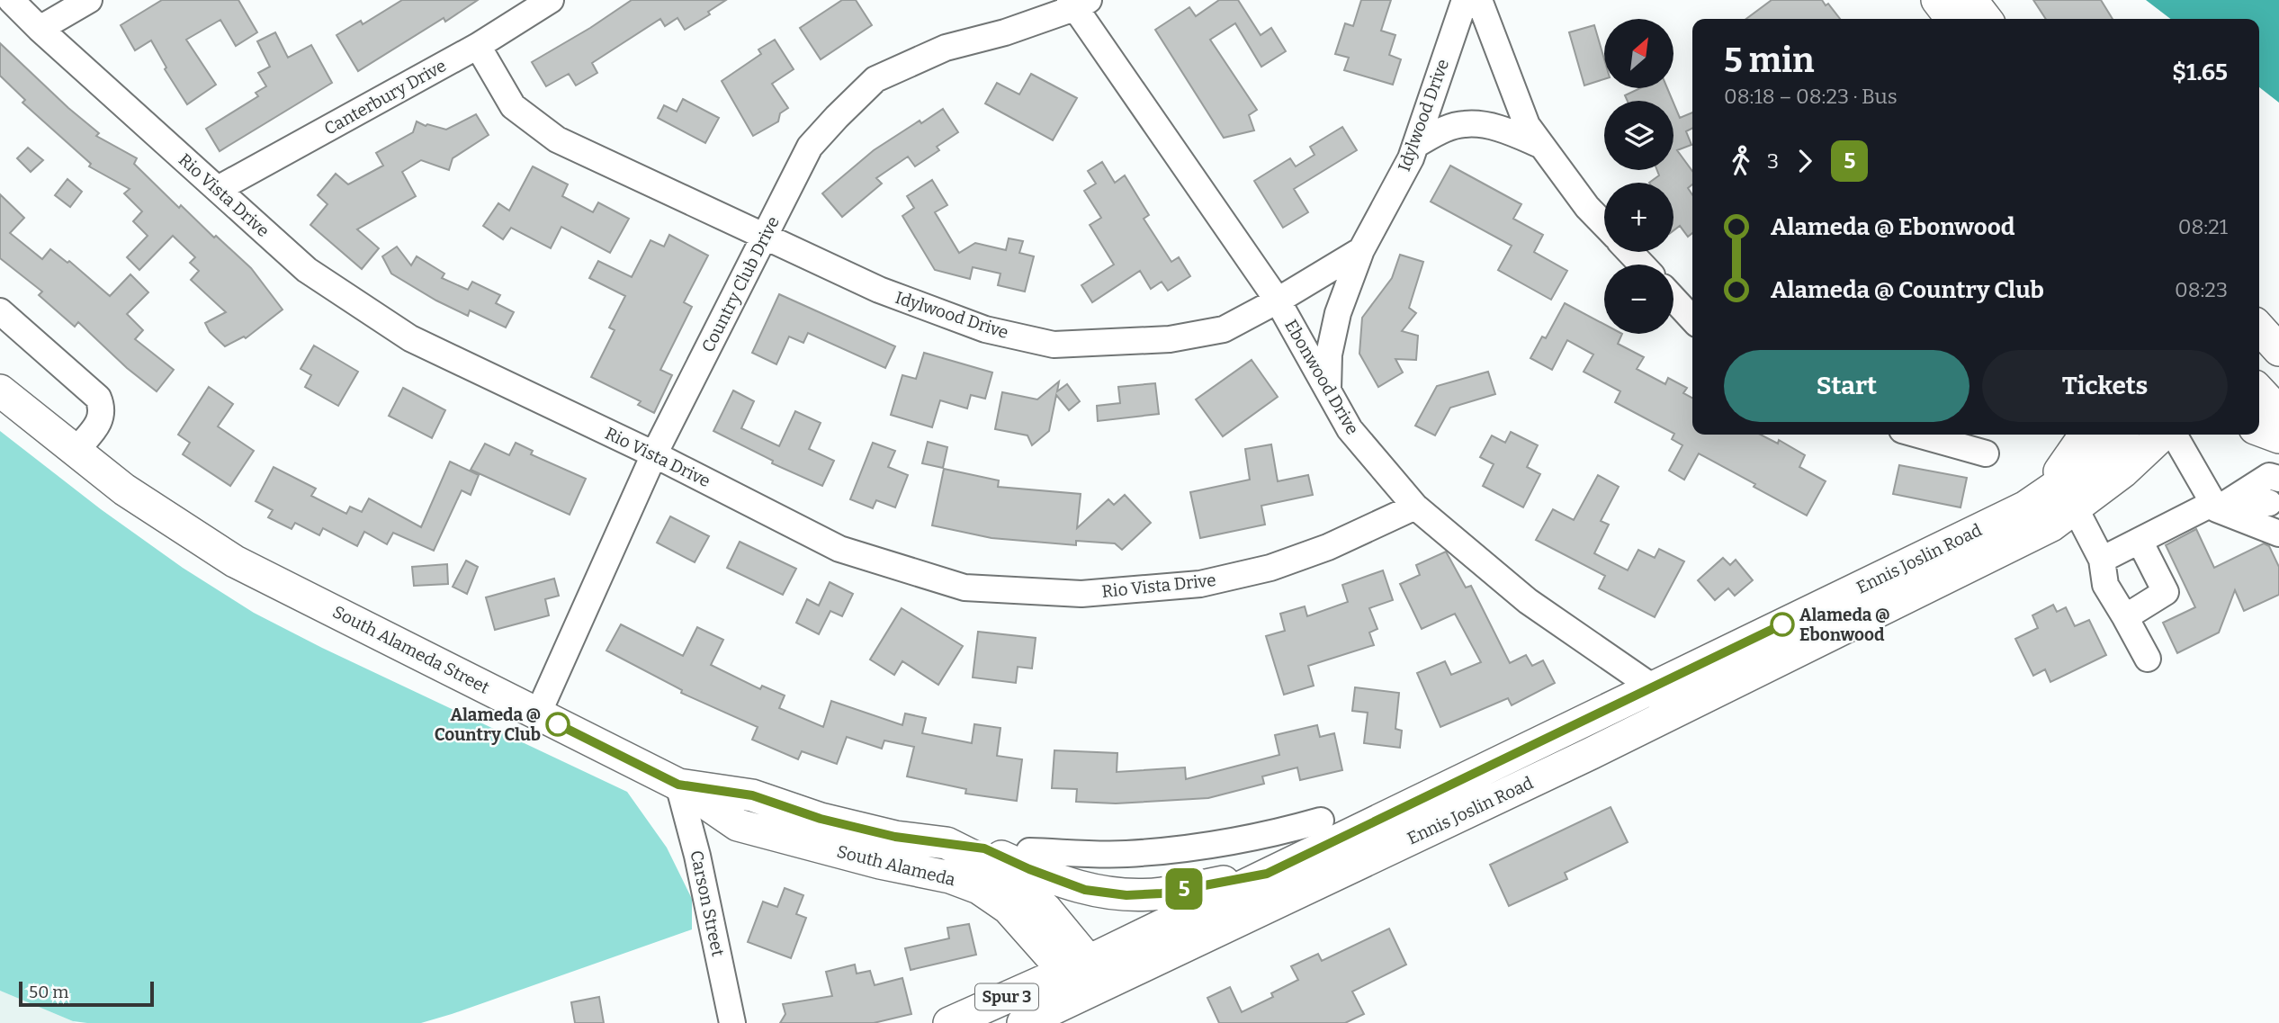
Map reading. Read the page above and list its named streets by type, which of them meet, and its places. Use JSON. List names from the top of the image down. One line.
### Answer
{"streets":{"main road":["Ennis Joslin Road","South Alameda Street","South Alameda","Spur 3"],"street":["Canterbury Drive","Idylwood Drive","Rio Vista Drive","Country Club Drive","Ebonwood Drive","Carson Street"]},"crossings":[["Canterbury Drive","Idylwood Drive"],["Canterbury Drive","Rio Vista Drive"],["Idylwood Drive","Country Club Drive"],["Idylwood Drive","Ebonwood Drive"],["Rio Vista Drive","Country Club Drive"],["Rio Vista Drive","Ebonwood Drive"],["Country Club Drive","Ebonwood Drive"],["Country Club Drive","South Alameda Street"],["Ebonwood Drive","Ennis Joslin Road"],["Ennis Joslin Road","South Alameda Street"],["Ennis Joslin Road","South Alameda"],["South Alameda Street","South Alameda"],["South Alameda Street","Carson Street"],["South Alameda","Carson Street"]],"places":["Alameda @ Ebonwood","Alameda @ Country Club"],"lines":["bus line 5"],"scale_bar":"50 m","north":"top right","page":{"on_map":"5","map_buttons":["+","−"],"heading":["5 min","08:18 – 08:23 · Bus","$1.65"],"legs":["3","5"],"list":[{"name":"Alameda @ Ebonwood","value":"08:21"},{"name":"Alameda @ Country Club","value":"08:23"}],"buttons":["Start","Tickets"],"scale":"50 m"}}
